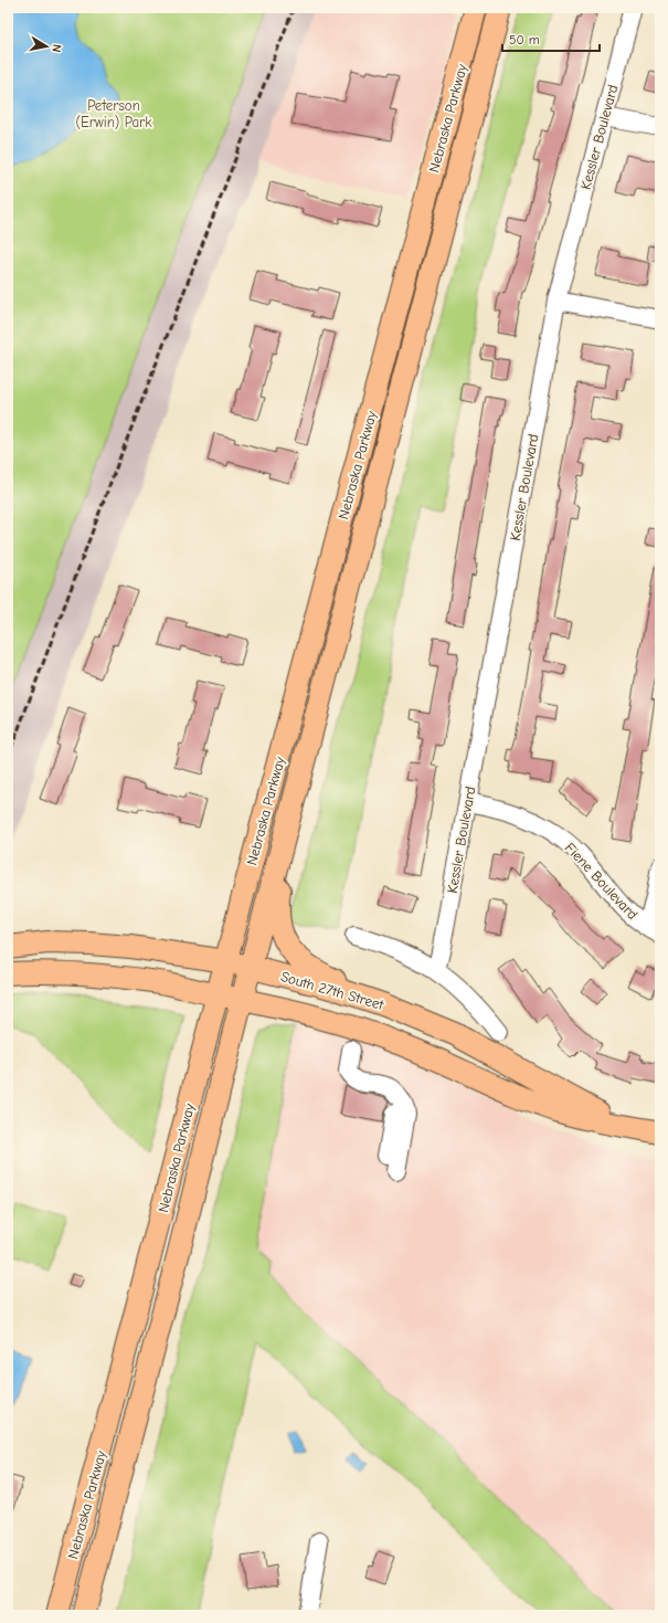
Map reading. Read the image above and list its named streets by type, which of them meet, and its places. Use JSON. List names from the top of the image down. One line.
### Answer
{"streets":{"main road":["Nebraska Parkway","South 27th Street"],"street":["Kessler Boulevard","Fiene Boulevard"]},"crossings":[["Nebraska Parkway","South 27th Street"],["Kessler Boulevard","Fiene Boulevard"]],"parks":["Peterson (Erwin) Park"],"scale_bar":"50 m","north":"right"}
